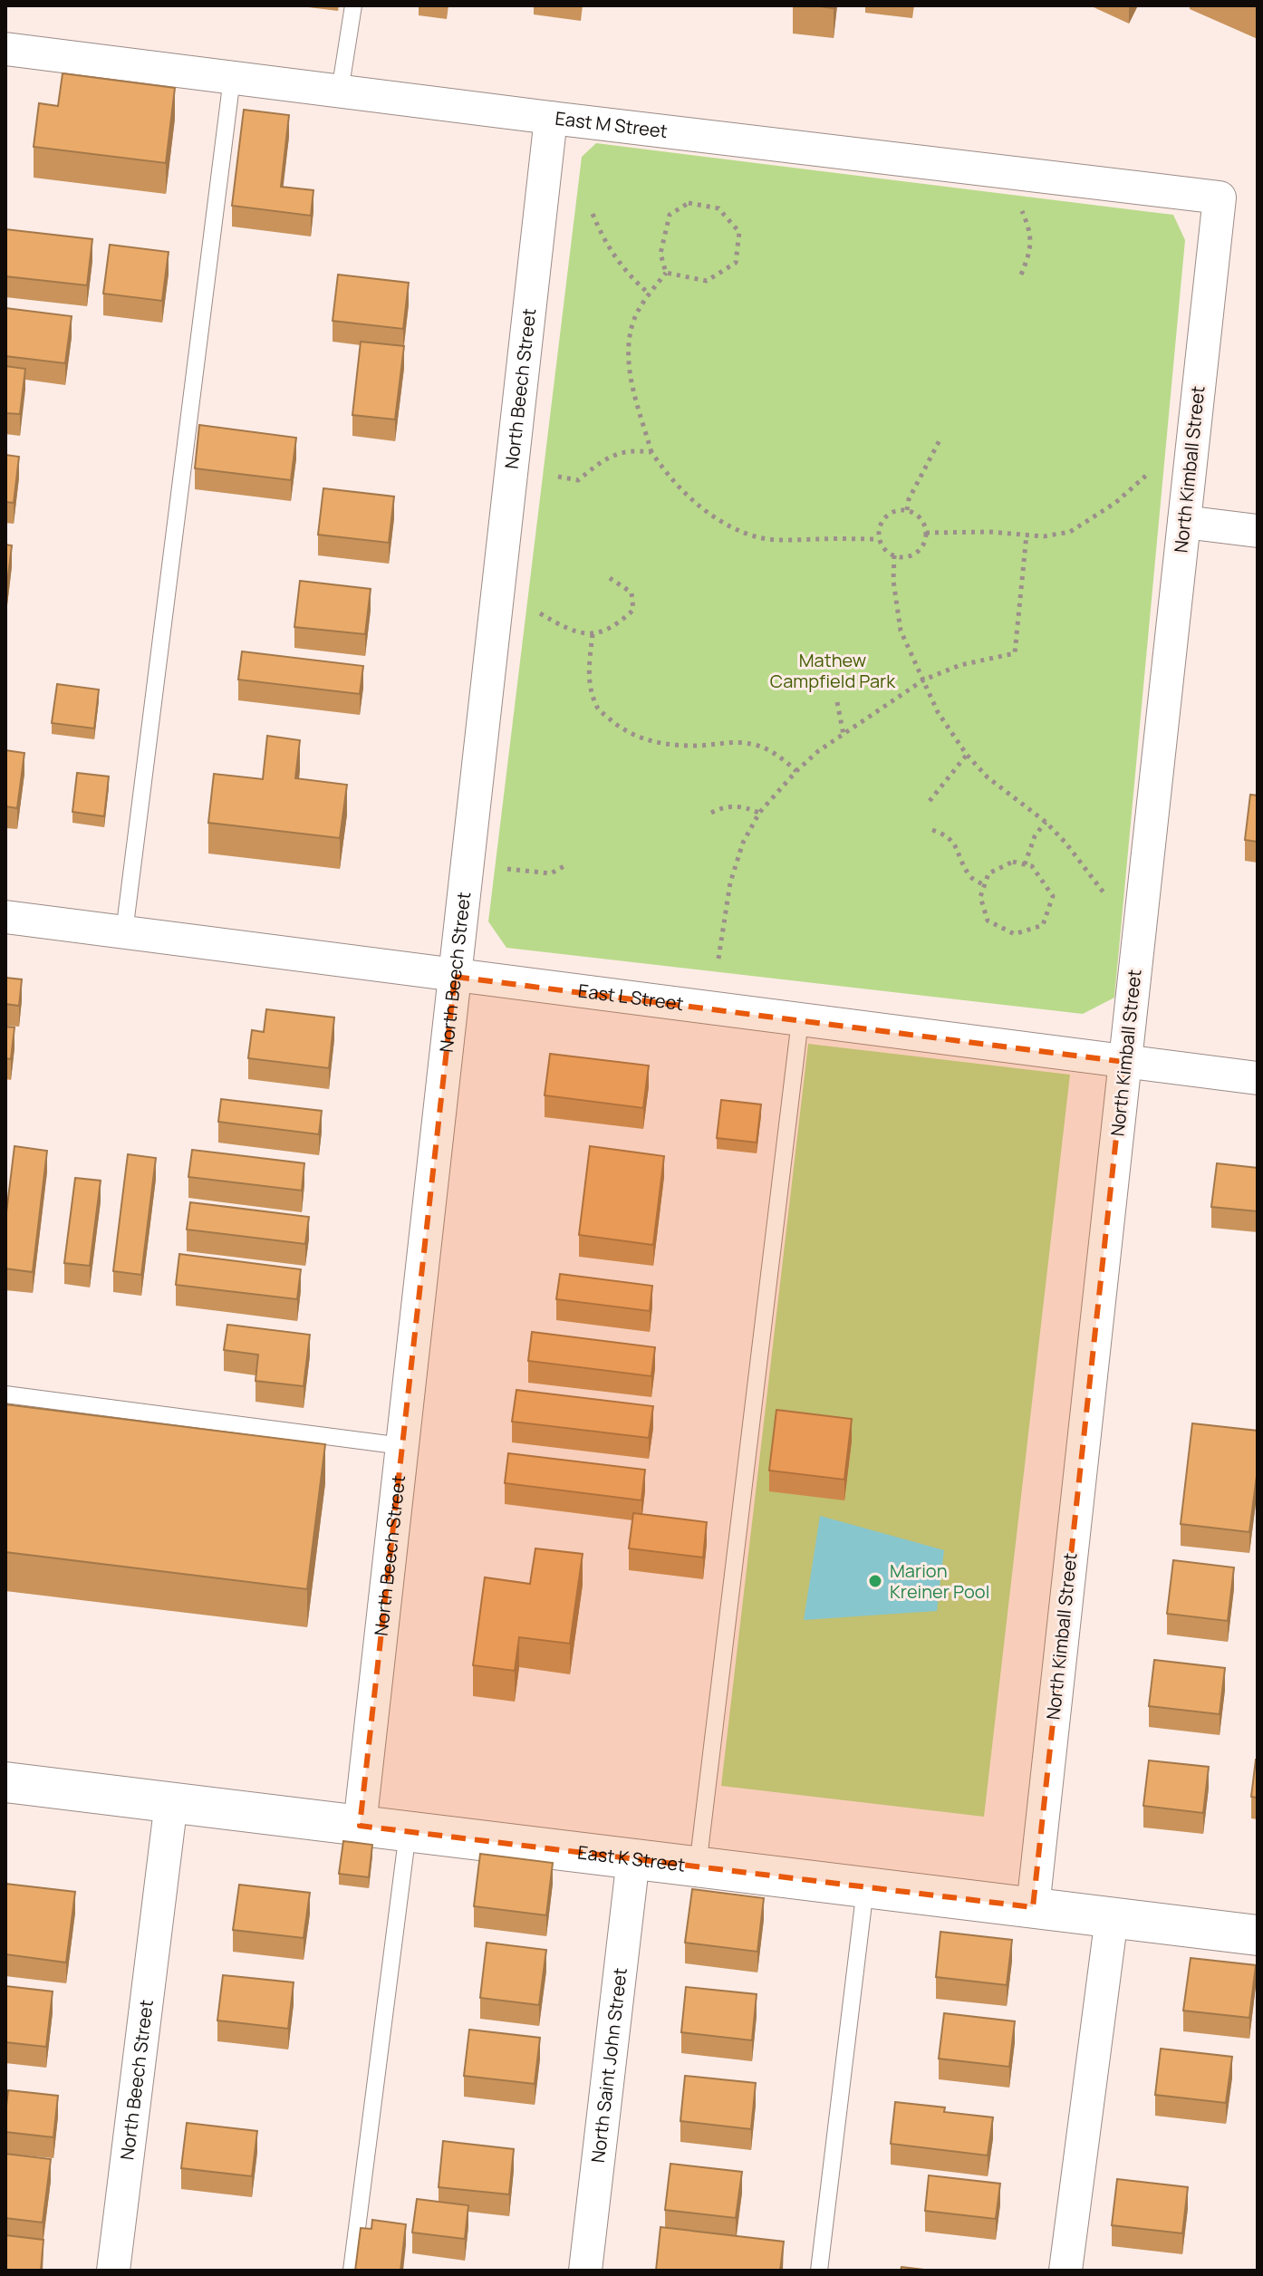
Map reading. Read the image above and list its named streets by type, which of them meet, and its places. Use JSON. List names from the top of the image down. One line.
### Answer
{"streets":{"street":["East M Street","North Beech Street","North Kimball Street","East L Street","East K Street","North Saint John Street"]},"crossings":[["East M Street","North Beech Street"],["East M Street","North Kimball Street"],["North Beech Street","East L Street"],["North Beech Street","East K Street"],["North Kimball Street","East L Street"],["North Kimball Street","East K Street"],["East K Street","North Saint John Street"]],"parks":["Mathew Campfield Park"],"places":["Marion Kreiner Pool"]}
